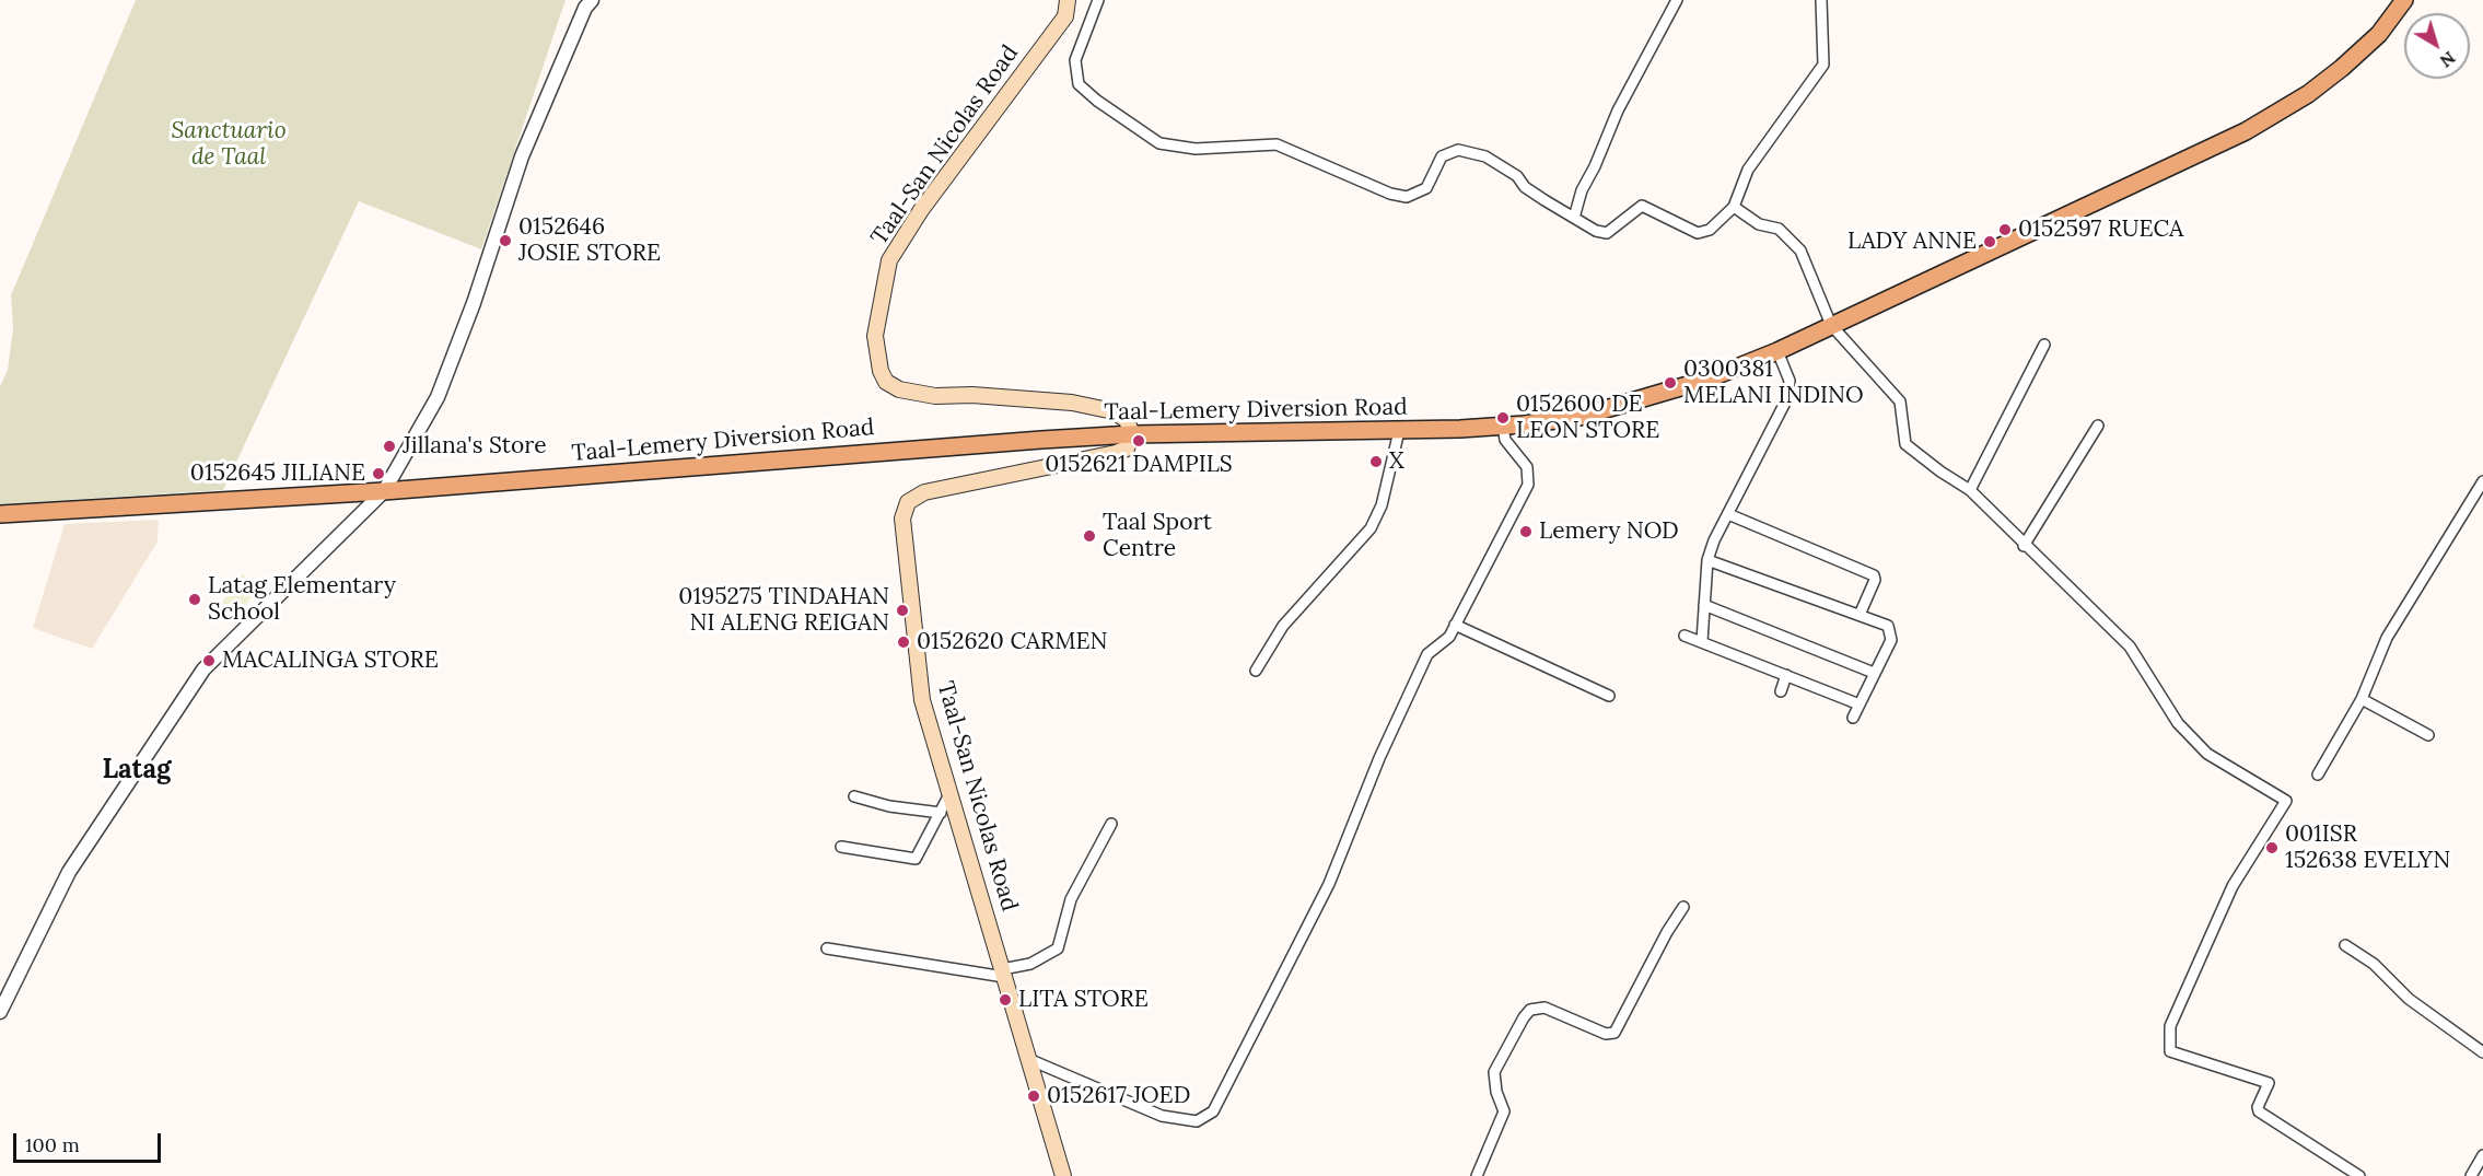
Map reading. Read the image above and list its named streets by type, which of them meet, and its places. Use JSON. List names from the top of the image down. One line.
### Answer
{"streets":{"main road":["Taal-San Nicolas Road","Taal-Lemery Diversion Road"]},"crossings":[["Taal-San Nicolas Road","Taal-Lemery Diversion Road"]],"districts":["Latag"],"parks":["Sanctuario de Taal"],"places":["0152597 RUECA","0152646 JOSIE STORE","LADY ANNE","0300381 MELANI INDINO","0152600 DE LEON STORE","0152621 DAMPILS","Jillana's Store","X","0152645 JILIANE","Lemery NOD","Taal Sport Centre","Latag Elementary School","0195275 TINDAHAN NI ALENG REIGAN","0152620 CARMEN","MACALINGA STORE","001ISR 152638 EVELYN","LITA STORE","0152617 JOED"],"scale_bar":"100 m","north":"bottom right"}
